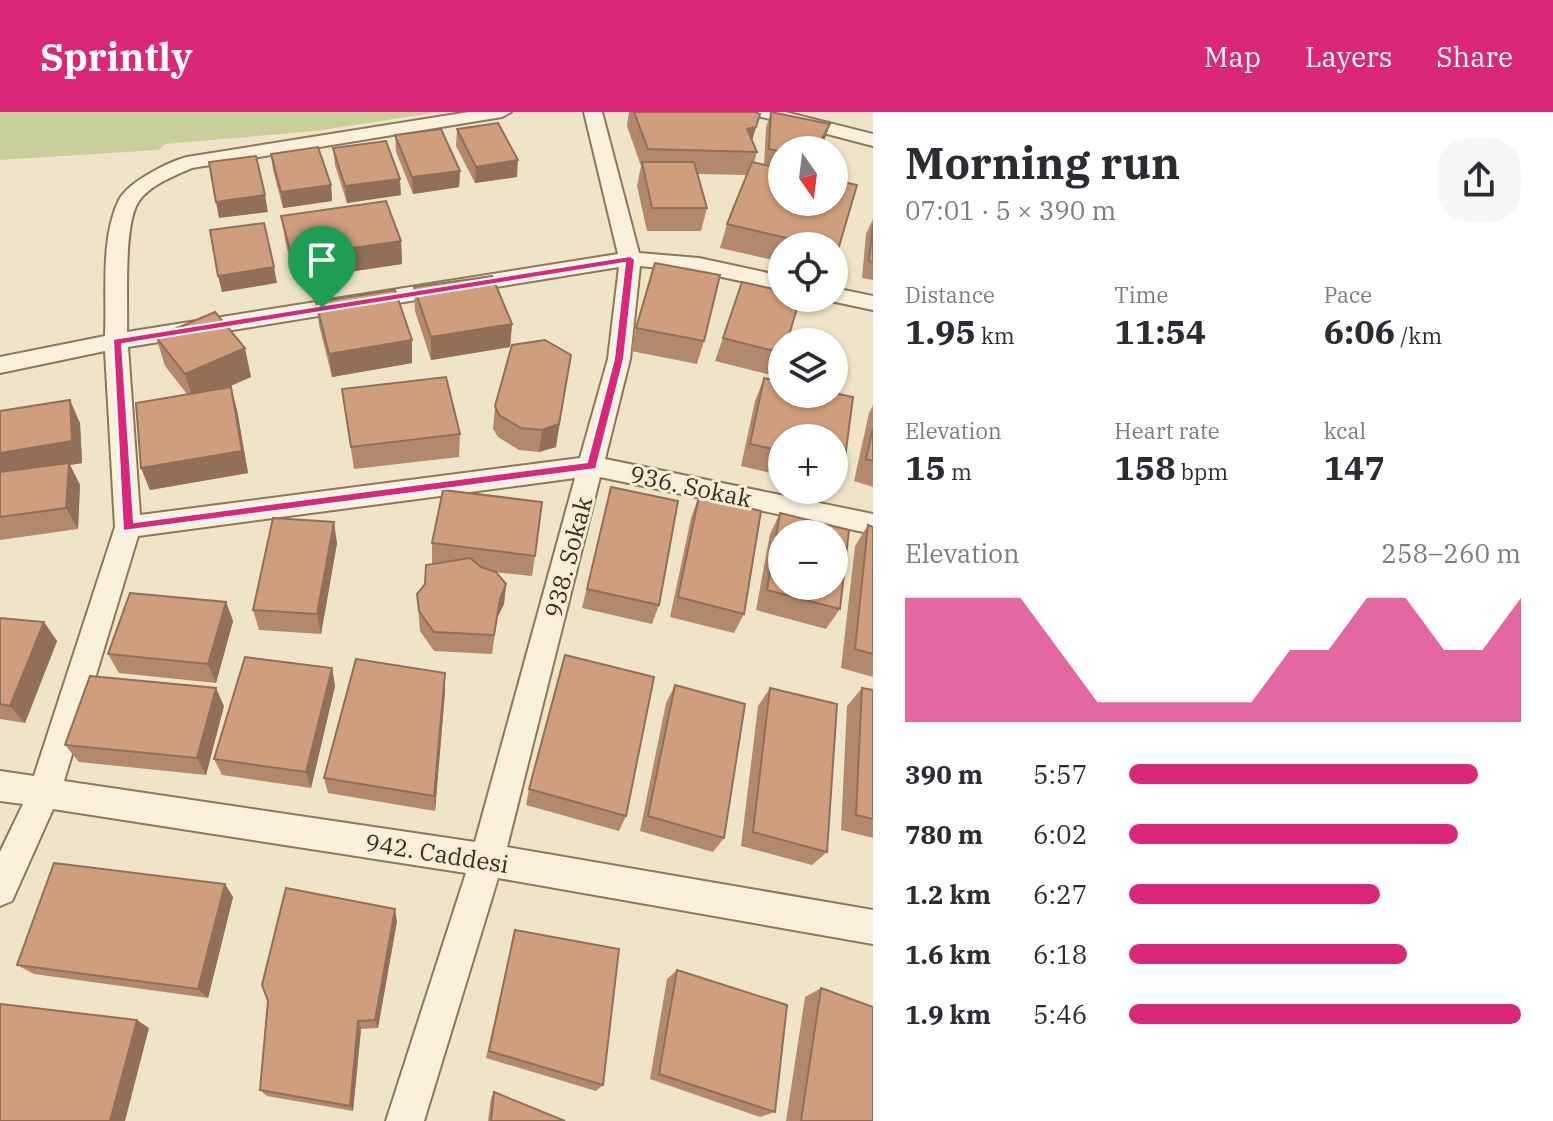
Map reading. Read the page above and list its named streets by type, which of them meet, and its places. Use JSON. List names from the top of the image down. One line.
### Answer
{"streets":{"street":["936. Sokak","938. Sokak","942. Caddesi"]},"crossings":[["936. Sokak","938. Sokak"],["938. Sokak","942. Caddesi"]],"north":"bottom","page":{"header":"Sprintly","nav":["Map","Layers","Share"],"heading":["Morning run","07:01 · 5 × 390 m"],"map_buttons":["+","−"],"stats":[["Distance","1.95 km"],["Time","11:54"],["Pace","6:06 /km"],["Elevation","15 m"],["Heart rate","158 bpm"],["kcal","147"]],"chart":["Elevation","258–260 m"],"list":[{"name":"390 m","note":"5:57"},{"name":"780 m","note":"6:02"},{"name":"1.2 km","note":"6:27"},{"name":"1.6 km","note":"6:18"},{"name":"1.9 km","note":"5:46"}]}}
